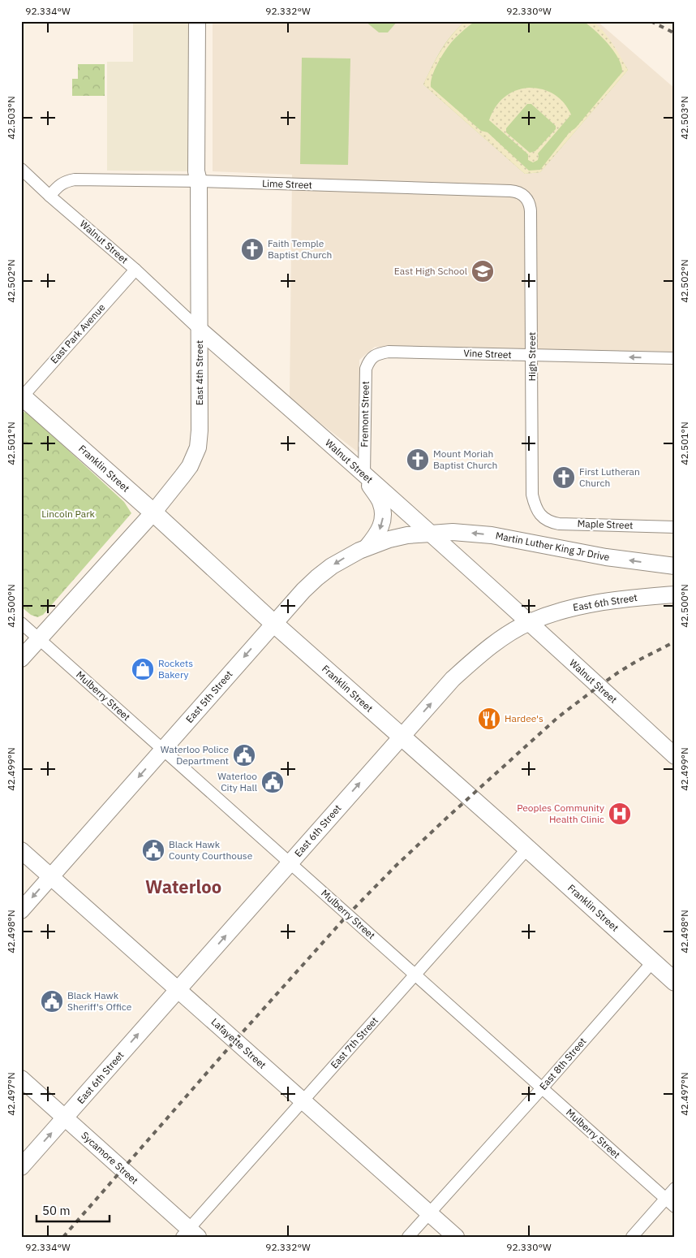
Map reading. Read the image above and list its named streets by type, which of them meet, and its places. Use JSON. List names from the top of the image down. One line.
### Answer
{"streets":{"main road":["Walnut Street","East 4th Street","Franklin Street","Martin Luther King Jr Drive","East 6th Street","East 5th Street","Lafayette Street","Sycamore Street"],"street":["Lime Street","East Park Avenue","Vine Street","High Street","Fremont Street","Maple Street","Mulberry Street","East 7th Street","East 8th Street"]},"crossings":[["Lime Street","Walnut Street"],["Lime Street","High Street"],["Lime Street","East 4th Street"],["Walnut Street","East Park Avenue"],["Walnut Street","East 4th Street"],["Walnut Street","Fremont Street"],["Walnut Street","Martin Luther King Jr Drive"],["Walnut Street","East 6th Street"],["Walnut Street","East 5th Street"],["East Park Avenue","Franklin Street"],["Vine Street","High Street"],["Vine Street","Fremont Street"],["High Street","Maple Street"],["East 4th Street","Franklin Street"],["East 4th Street","Mulberry Street"],["Franklin Street","East 6th Street"],["Franklin Street","East 5th Street"],["Franklin Street","East 7th Street"],["Franklin Street","East 8th Street"],["Martin Luther King Jr Drive","East 5th Street"],["East 6th Street","Mulberry Street"],["East 6th Street","Lafayette Street"],["East 6th Street","Sycamore Street"],["Mulberry Street","East 5th Street"],["Mulberry Street","East 7th Street"],["Mulberry Street","East 8th Street"],["East 5th Street","Lafayette Street"],["East 7th Street","Lafayette Street"],["East 7th Street","Sycamore Street"],["Lafayette Street","East 8th Street"]],"one_way":["Vine Street","Martin Luther King Jr Drive","East 6th Street","East 5th Street"],"districts":["Waterloo"],"parks":["Lincoln Park"],"places":{"church":["Faith Temple Baptist Church","Mount Moriah Baptist Church","First Lutheran Church"],"school or university":["East High School"],"shop":["Rockets Bakery"],"restaurant":["Hardee's"],"public building":["Waterloo Police Department","Waterloo City Hall","Black Hawk County Courthouse","Black Hawk Sheriff's Office"],"hospital":["Peoples Community Health Clinic"]},"scale_bar":"50 m","coordinates":["92.334°W","92.332°W","92.330°W","42.503°N","42.502°N","42.501°N","42.500°N","42.499°N","42.498°N","42.497°N"]}
